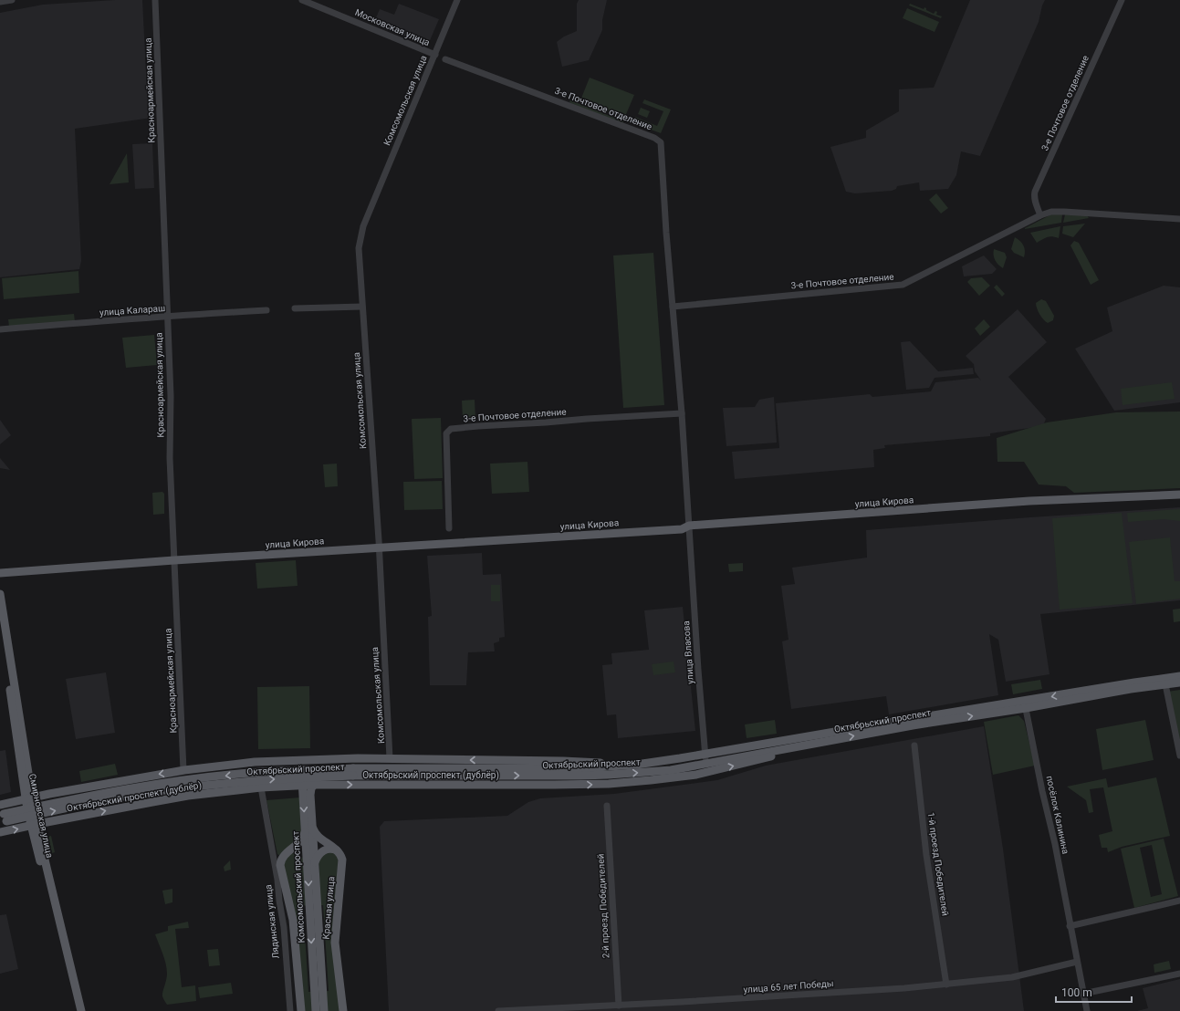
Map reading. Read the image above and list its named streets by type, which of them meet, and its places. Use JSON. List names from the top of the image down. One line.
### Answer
{"streets":{"main road":["улица Кирова","Октябрьский проспект","Октябрьский проспект (дублёр)","Смирновская улица","Комсомольский проспект","Красная улица","Лядинская улица"],"street":["Московская улица","Красноармейская улица","Комсомольская улица","3-е Почтовое отделение","улица Калараш","улица Власова","посёлок Калинина","1-й проезд Победителей","2-й проезд Победителей","улица 65 лет Победы"]},"crossings":[["Московская улица","Комсомольская улица"],["Красноармейская улица","улица Калараш"],["Красноармейская улица","улица Кирова"],["Красноармейская улица","Октябрьский проспект (дублёр)"],["Комсомольская улица","улица Кирова"],["Комсомольская улица","Октябрьский проспект (дублёр)"],["3-е Почтовое отделение","улица Кирова"],["3-е Почтовое отделение","улица Власова"],["улица Кирова","улица Власова"],["улица Власова","Октябрьский проспект"],["Октябрьский проспект","Октябрьский проспект (дублёр)"],["Октябрьский проспект","посёлок Калинина"],["Октябрьский проспект (дублёр)","Смирновская улица"],["Октябрьский проспект (дублёр)","Комсомольский проспект"],["Октябрьский проспект (дублёр)","Лядинская улица"],["посёлок Калинина","улица 65 лет Победы"],["1-й проезд Победителей","улица 65 лет Победы"],["2-й проезд Победителей","улица 65 лет Победы"]],"scale_bar":"100 m"}
